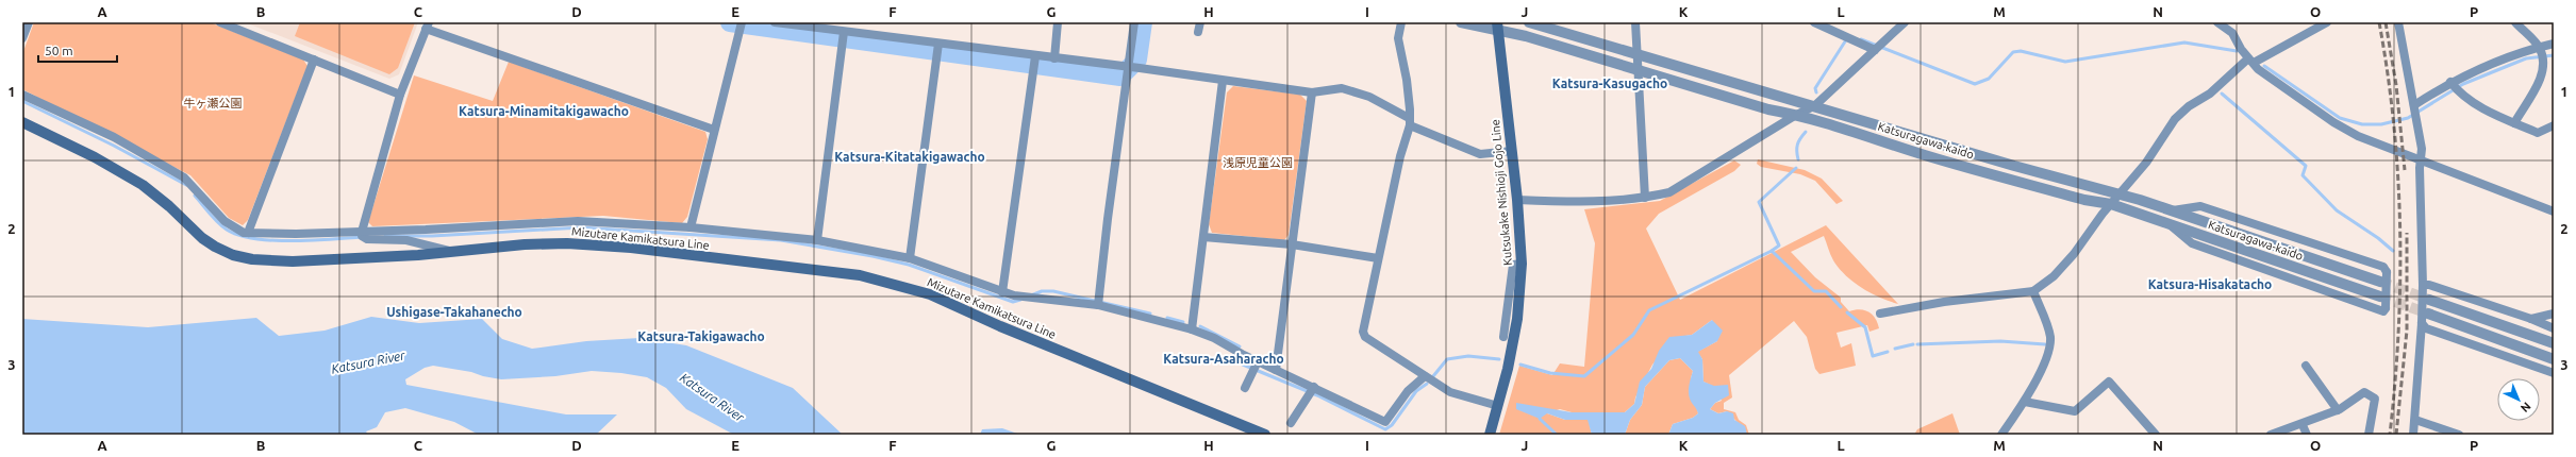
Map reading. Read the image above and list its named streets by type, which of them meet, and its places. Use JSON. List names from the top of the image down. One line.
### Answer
{"streets":{"main road":["Kutsukake Nishioji Gojo Line","Mizutare Kamikatsura Line"],"street":["Katsuragawa-kaido"]},"crossings":[["Katsuragawa-kaido","Kutsukake Nishioji Gojo Line"]],"districts":["Katsura-Kasugacho","Katsura-Minamitakigawacho","Katsura-Kitatakigawacho","Katsura-Hisakatacho","Ushigase-Takahanecho","Katsura-Takigawacho","Katsura-Asaharacho"],"water":["Katsura River"],"parks":["牛ヶ瀬公園","浅原児童公園"],"scale_bar":"50 m","north":"bottom right","grid":{"columns":["A","B","C","D","E","F","G","H","I","J","K","L","M","N","O","P"],"rows":["1","2","3"]}}
